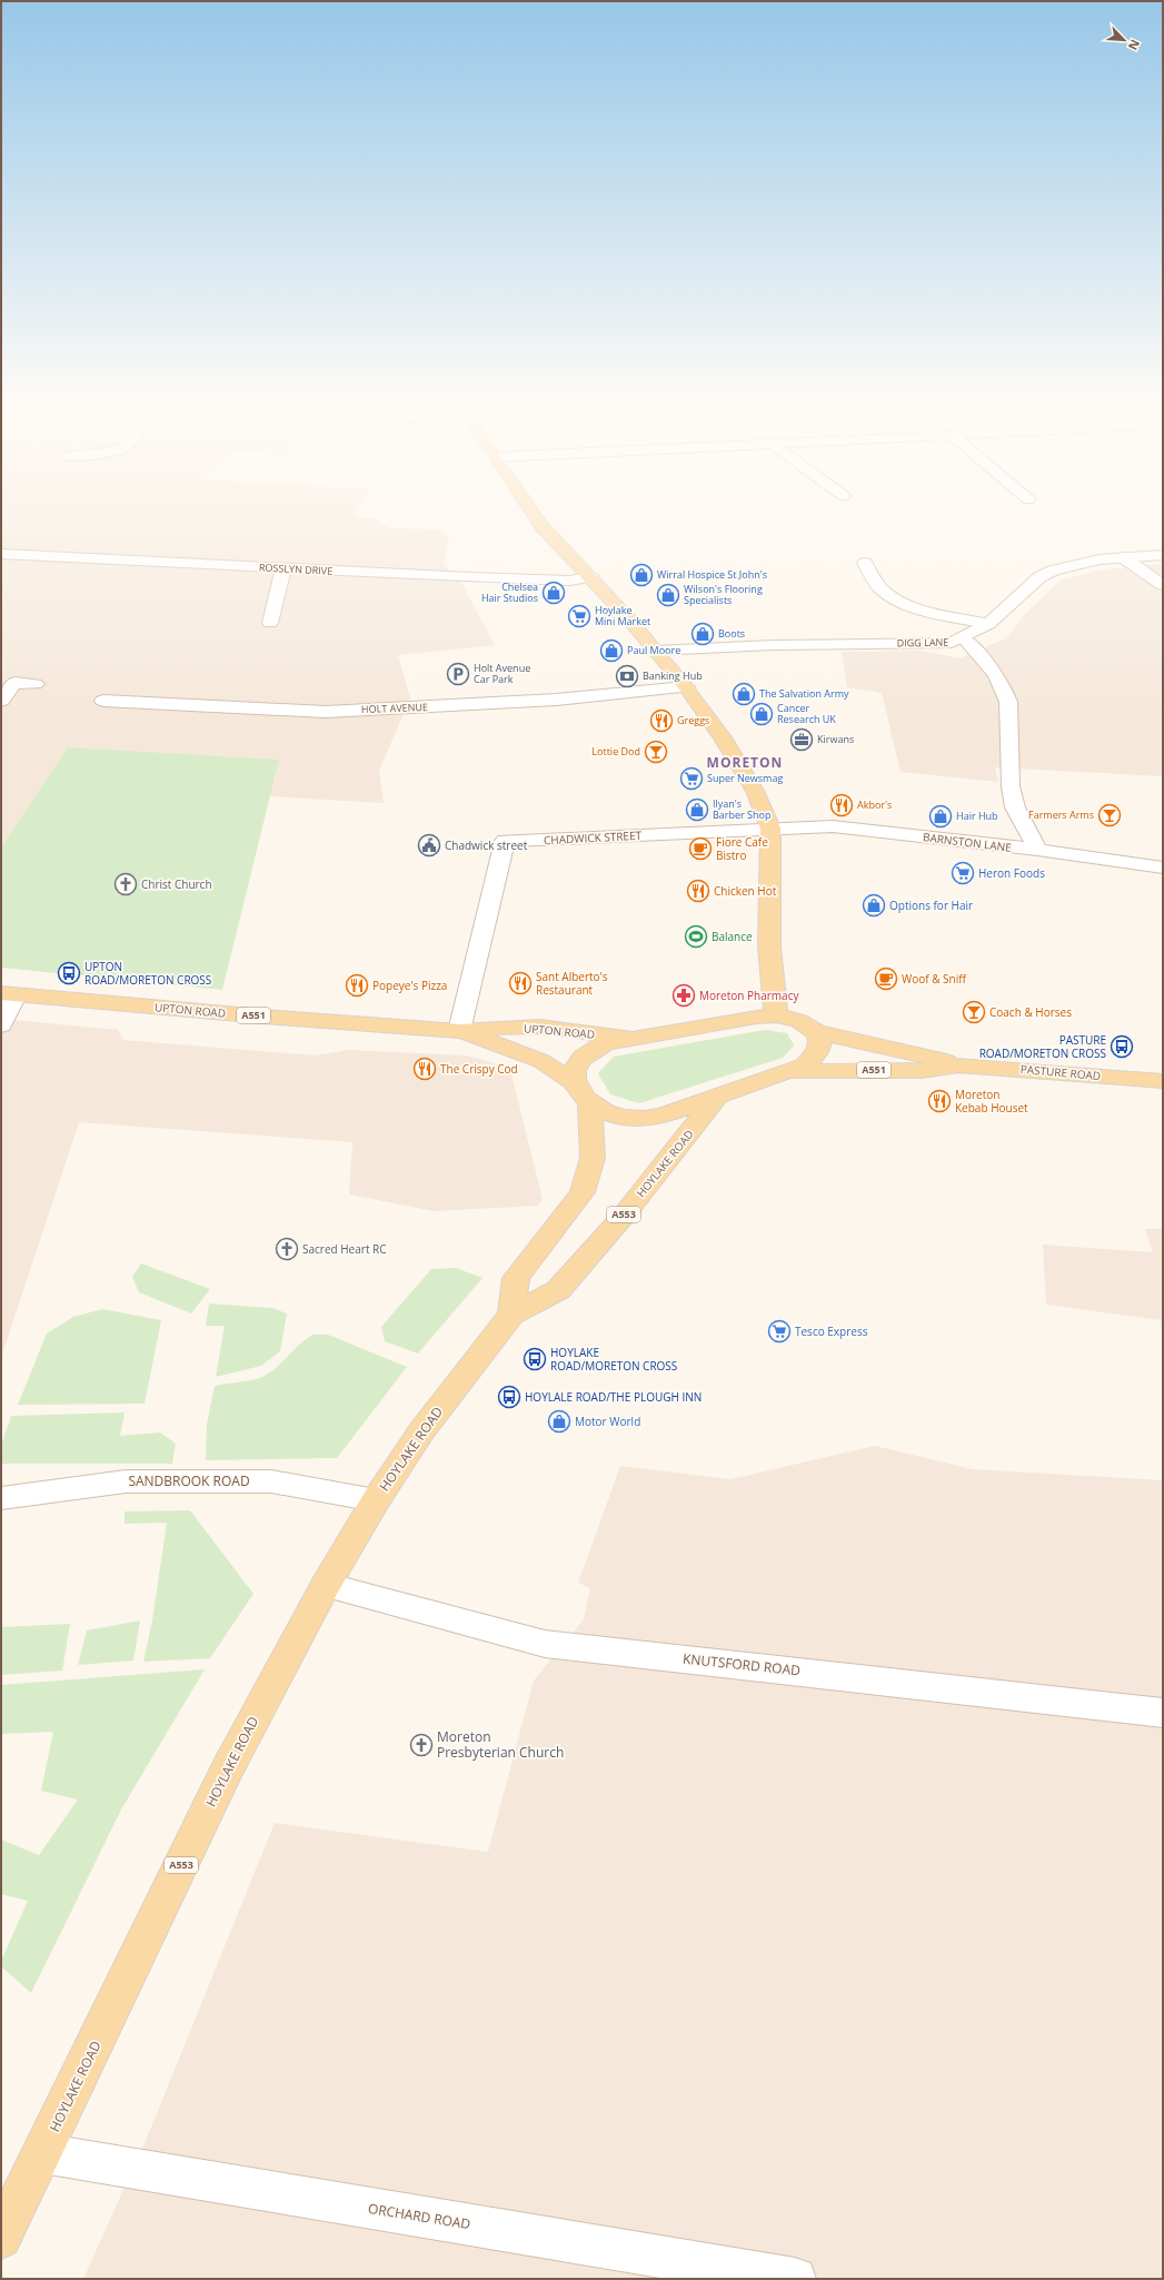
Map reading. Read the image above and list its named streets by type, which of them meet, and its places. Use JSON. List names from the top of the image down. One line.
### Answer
{"streets":{"main road":["UPTON ROAD","A551","PASTURE ROAD","HOYLAKE ROAD","A553"],"street":["ROSSLYN DRIVE","DIGG LANE","HOLT AVENUE","CHADWICK STREET","BARNSTON LANE","SANDBROOK ROAD","KNUTSFORD ROAD","ORCHARD ROAD"]},"crossings":[["CHADWICK STREET","BARNSTON LANE"],["CHADWICK STREET","UPTON ROAD"],["UPTON ROAD","PASTURE ROAD"],["UPTON ROAD","HOYLAKE ROAD"],["HOYLAKE ROAD","SANDBROOK ROAD"],["HOYLAKE ROAD","KNUTSFORD ROAD"],["HOYLAKE ROAD","ORCHARD ROAD"]],"districts":["MORETON"],"places":{"shop":["Wirral Hospice St John's","Chelsea Hair Studios","Wilson's Flooring Specialists","Boots","Paul Moore","The Salvation Army","Cancer Research UK","Ilyan's Barber Shop","Hair Hub","Options for Hair","Motor World"],"supermarket":["Hoylake Mini Market","Super Newsmag","Heron Foods","Tesco Express"],"parking":["Holt Avenue Car Park"],"bank":["Banking Hub"],"restaurant":["Greggs","Akbor's","Chicken Hot","Sant Alberto's Restaurant","Popeye's Pizza","The Crispy Cod","Moreton Kebab Houset"],"office":["Kirwans"],"bar":["Lottie Dod","Farmers Arms","Coach & Horses"],"public building":["Chadwick street"],"cafe":["Fiore Cafe Bistro","Woof & Sniff"],"church":["Christ Church","Sacred Heart RC","Moreton Presbyterian Church"],"sports":["Balance"],"bus stop":["UPTON ROAD/MORETON CROSS","PASTURE ROAD/MORETON CROSS","HOYLAKE ROAD/MORETON CROSS","HOYLALE ROAD/THE PLOUGH INN"],"pharmacy":["Moreton Pharmacy"]},"north":"bottom right"}
